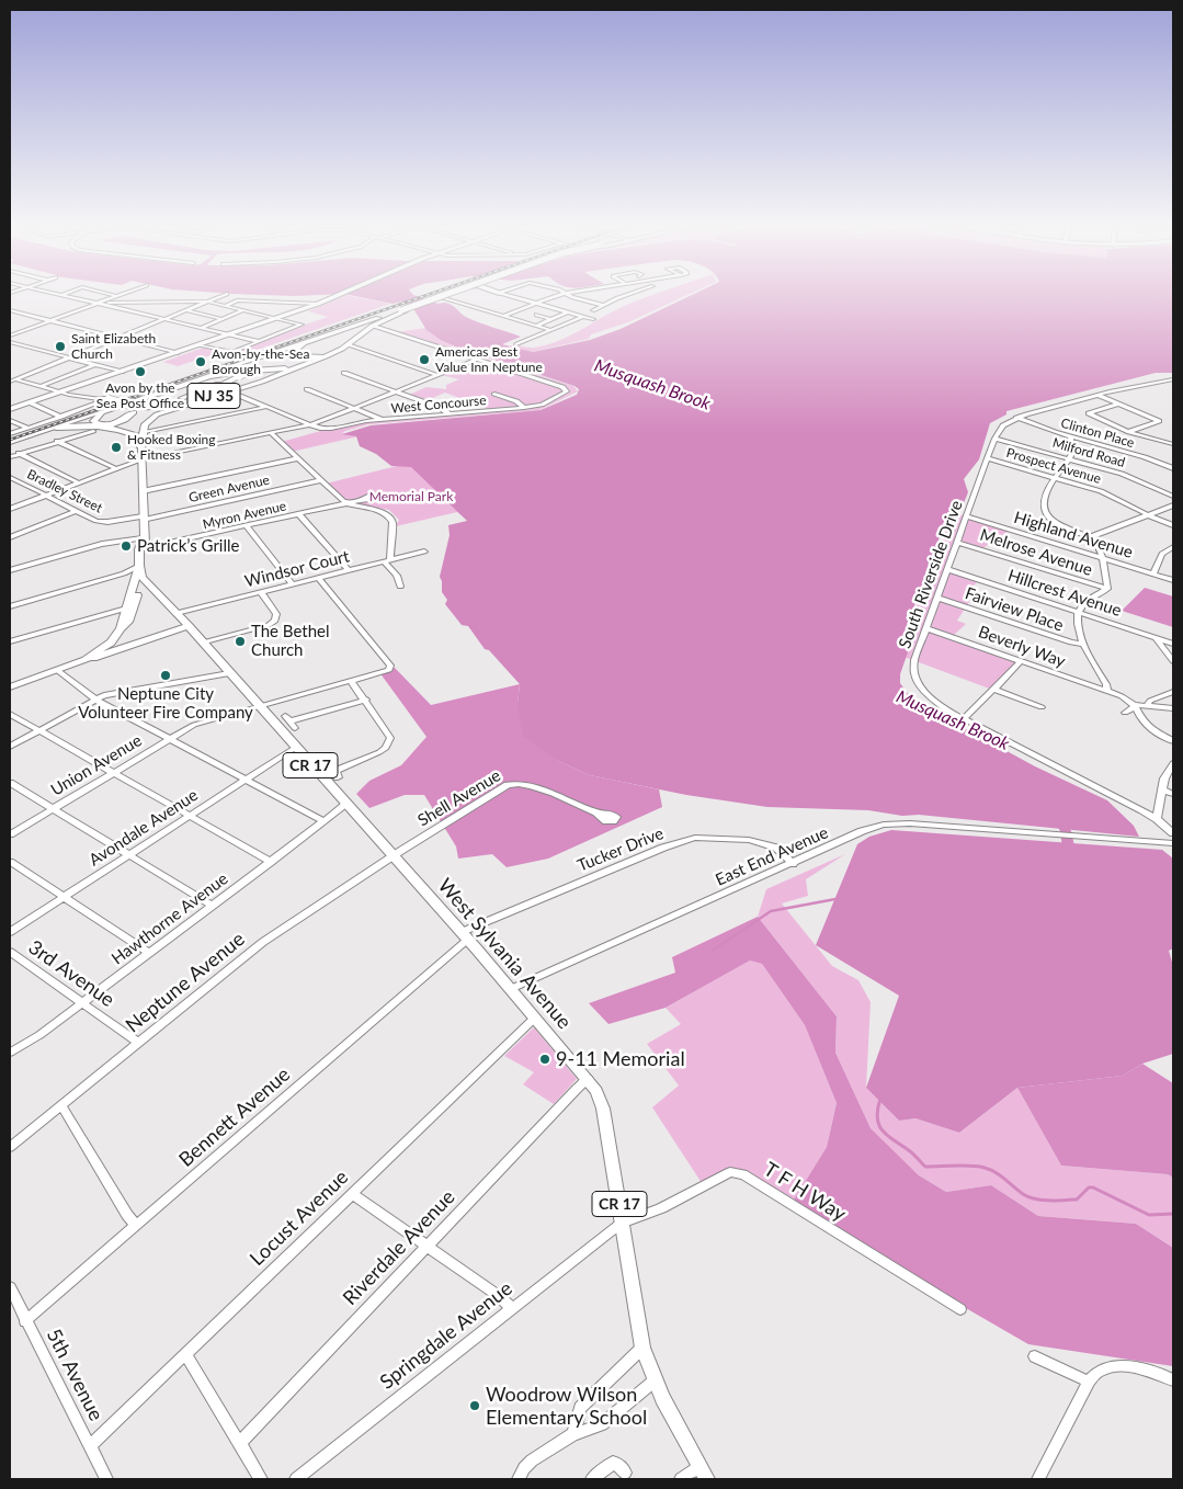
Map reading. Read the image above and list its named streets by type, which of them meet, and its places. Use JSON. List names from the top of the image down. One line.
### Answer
{"streets":{"highway":["NJ 35"],"main road":["CR 17","West Sylvania Avenue"],"street":["West Concourse","Clinton Place","Milford Road","Prospect Avenue","Green Avenue","Bradley Street","Myron Avenue","Highland Avenue","Melrose Avenue","Windsor Court","South Riverside Drive","Hillcrest Avenue","Fairview Place","Beverly Way","Union Avenue","Shell Avenue","Avondale Avenue","Tucker Drive","East End Avenue","Hawthorne Avenue","3rd Avenue","Neptune Avenue","Bennett Avenue","T F H Way","Locust Avenue","Riverdale Avenue","Springdale Avenue","5th Avenue"]},"crossings":[["Clinton Place","South Riverside Drive"],["Milford Road","South Riverside Drive"],["Prospect Avenue","South Riverside Drive"],["Green Avenue","Bradley Street"],["Highland Avenue","South Riverside Drive"],["Melrose Avenue","South Riverside Drive"],["Windsor Court","Union Avenue"],["Windsor Court","West Sylvania Avenue"],["South Riverside Drive","Hillcrest Avenue"],["South Riverside Drive","Fairview Place"],["South Riverside Drive","Beverly Way"],["Union Avenue","West Sylvania Avenue"],["Shell Avenue","West Sylvania Avenue"],["Shell Avenue","Neptune Avenue"],["Avondale Avenue","West Sylvania Avenue"],["Tucker Drive","East End Avenue"],["Tucker Drive","West Sylvania Avenue"],["Tucker Drive","Bennett Avenue"],["East End Avenue","West Sylvania Avenue"],["Hawthorne Avenue","West Sylvania Avenue"],["Hawthorne Avenue","3rd Avenue"],["West Sylvania Avenue","Neptune Avenue"],["West Sylvania Avenue","Bennett Avenue"],["West Sylvania Avenue","T F H Way"],["West Sylvania Avenue","Locust Avenue"],["West Sylvania Avenue","Riverdale Avenue"],["West Sylvania Avenue","Springdale Avenue"],["3rd Avenue","Neptune Avenue"],["Bennett Avenue","5th Avenue"],["T F H Way","Springdale Avenue"],["Locust Avenue","5th Avenue"]],"water":["Musquash Brook"],"parks":["Memorial Park"],"places":["Saint Elizabeth Church","Americas Best Value Inn Neptune","Avon-by-the-Sea Borough","Avon by the Sea Post Office","Hooked Boxing & Fitness","Patrick’s Grille","The Bethel Church","Neptune City Volunteer Fire Company","9-11 Memorial","Woodrow Wilson Elementary School"]}
